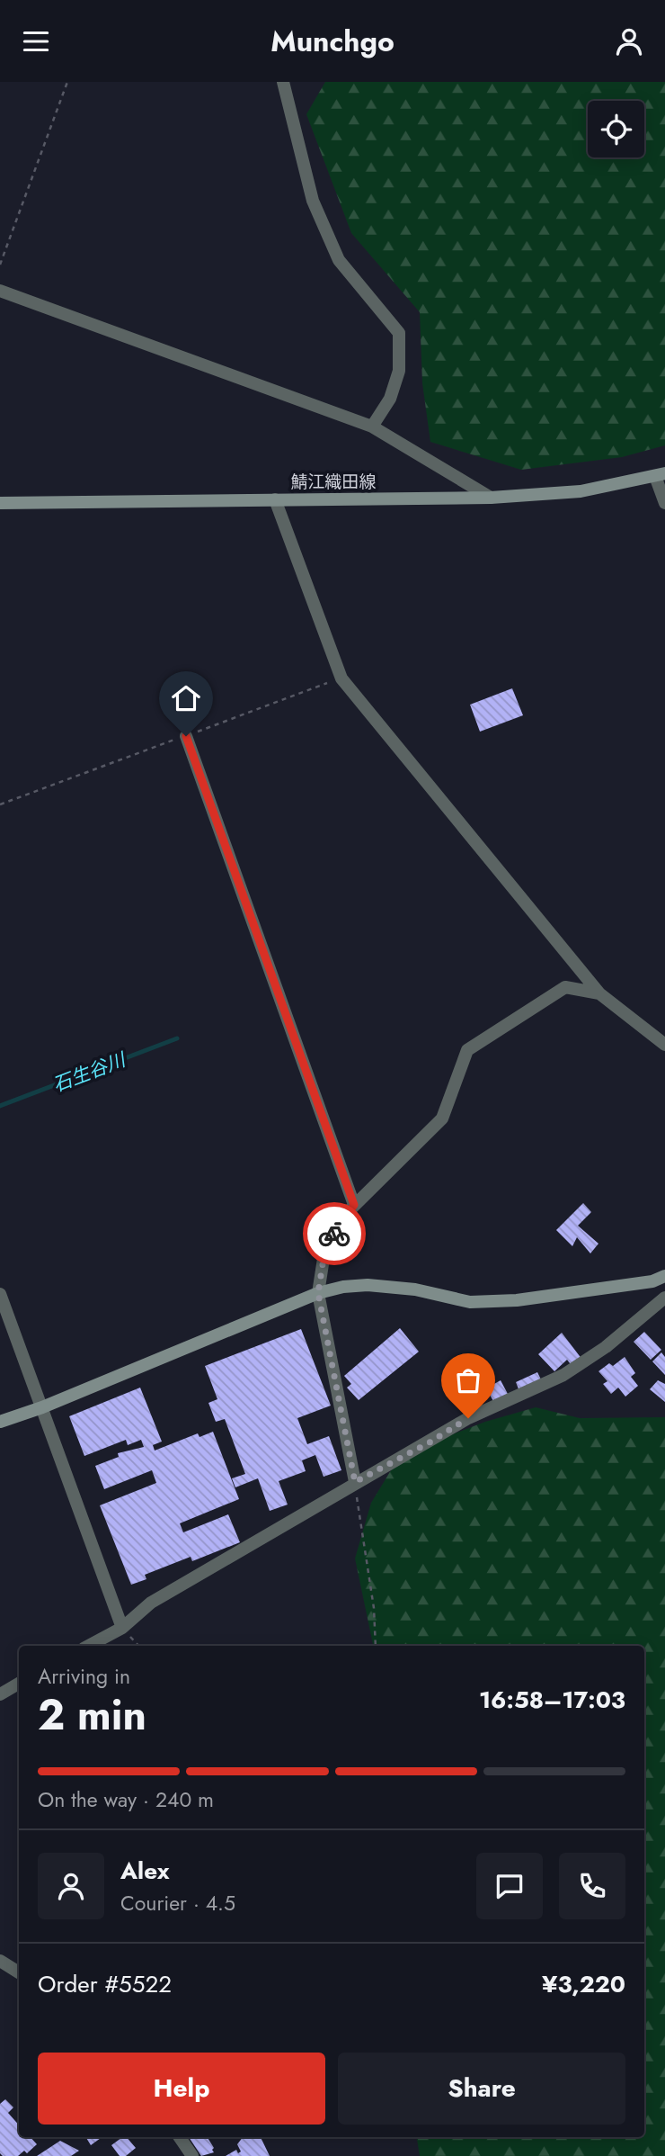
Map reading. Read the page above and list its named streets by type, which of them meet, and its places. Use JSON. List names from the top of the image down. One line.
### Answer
{"streets":{"street":["鯖江織田線"]},"water":["石生谷川"],"page":{"header":"Munchgo","heading":["2 min","Arriving in","16:58–17:03"],"panel":["Alex","Courier · 4.5","Order #5522","¥3,220"],"bar":"On the way · 240 m","buttons":["Help","Share"]}}
